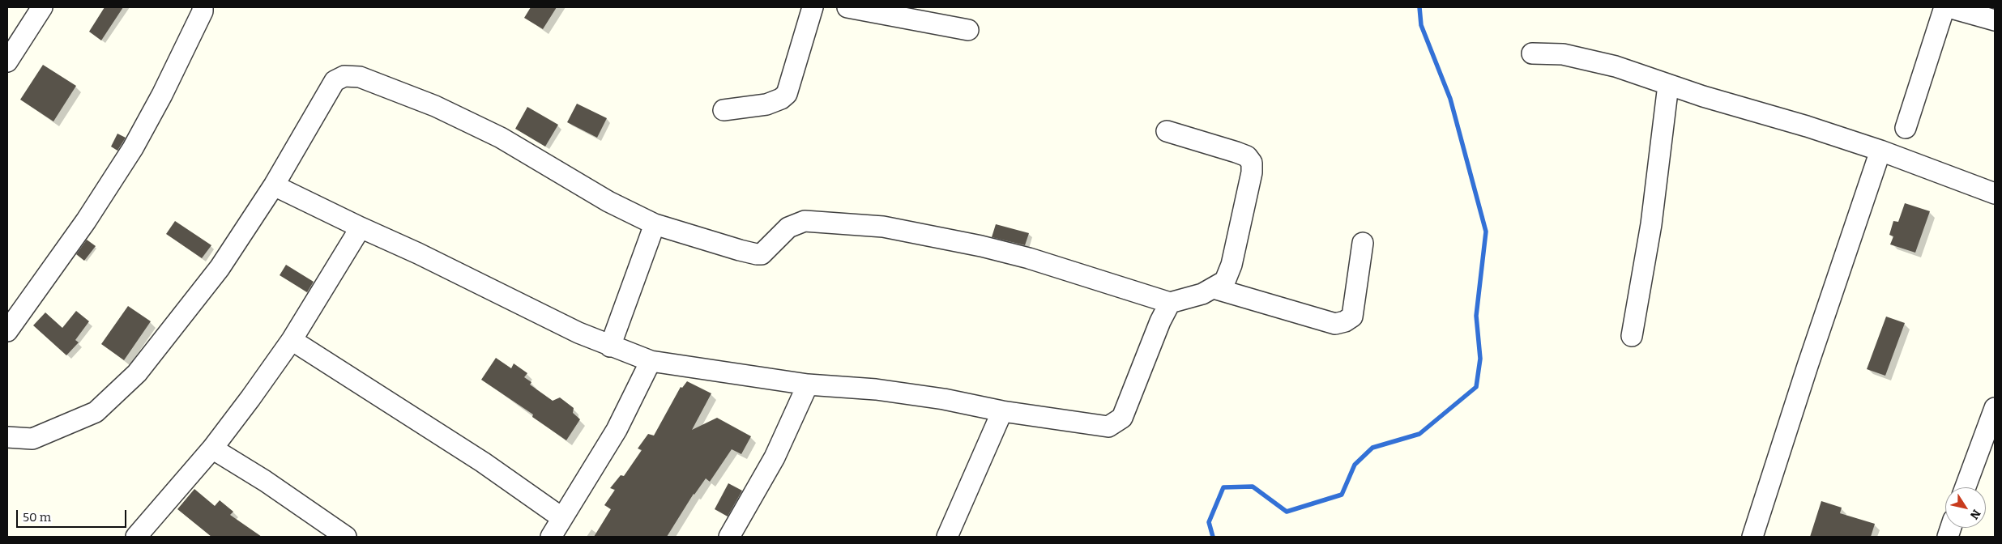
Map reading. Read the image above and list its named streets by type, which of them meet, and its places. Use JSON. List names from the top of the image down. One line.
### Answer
{"scale_bar":"50 m","north":"bottom right"}
